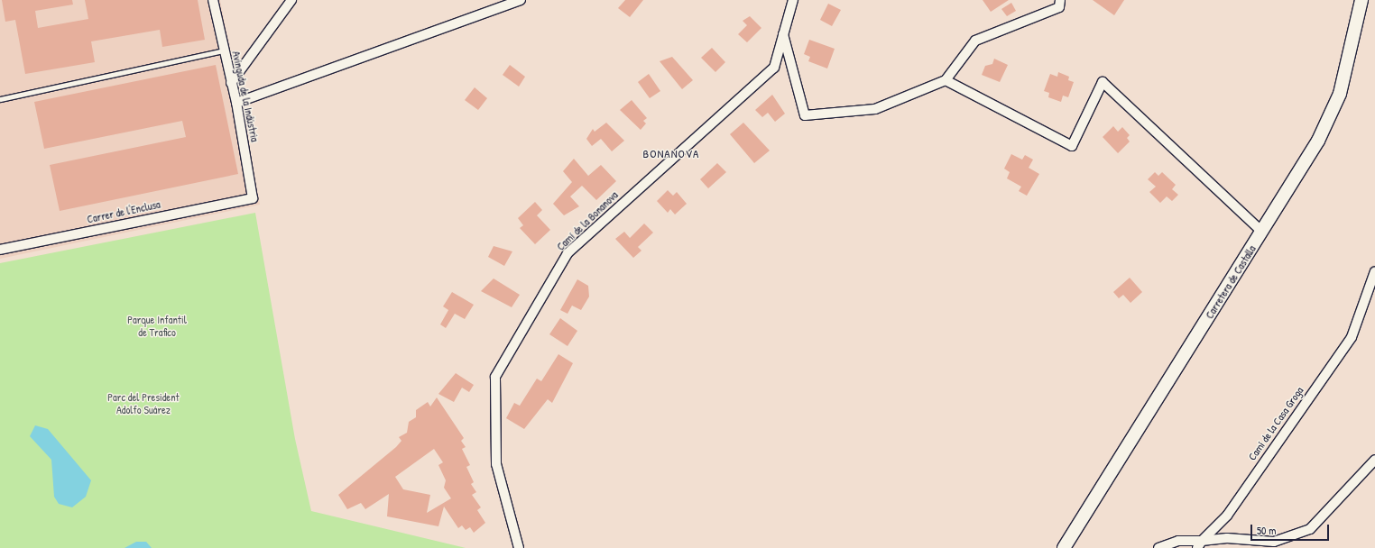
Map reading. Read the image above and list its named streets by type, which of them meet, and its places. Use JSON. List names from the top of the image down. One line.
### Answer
{"streets":{"main road":["Carretera de Castalla"],"street":["Avinguda de la Indústria","Carrer de l'Enclusa","Camí de la Bonanova","Camí de la Casa Groga"]},"crossings":[["Avinguda de la Indústria","Carrer de l'Enclusa"]],"districts":["BONANOVA"],"parks":["Parque Infantil de Trafico","Parc del President Adolfo Suárez"],"scale_bar":"50 m"}
